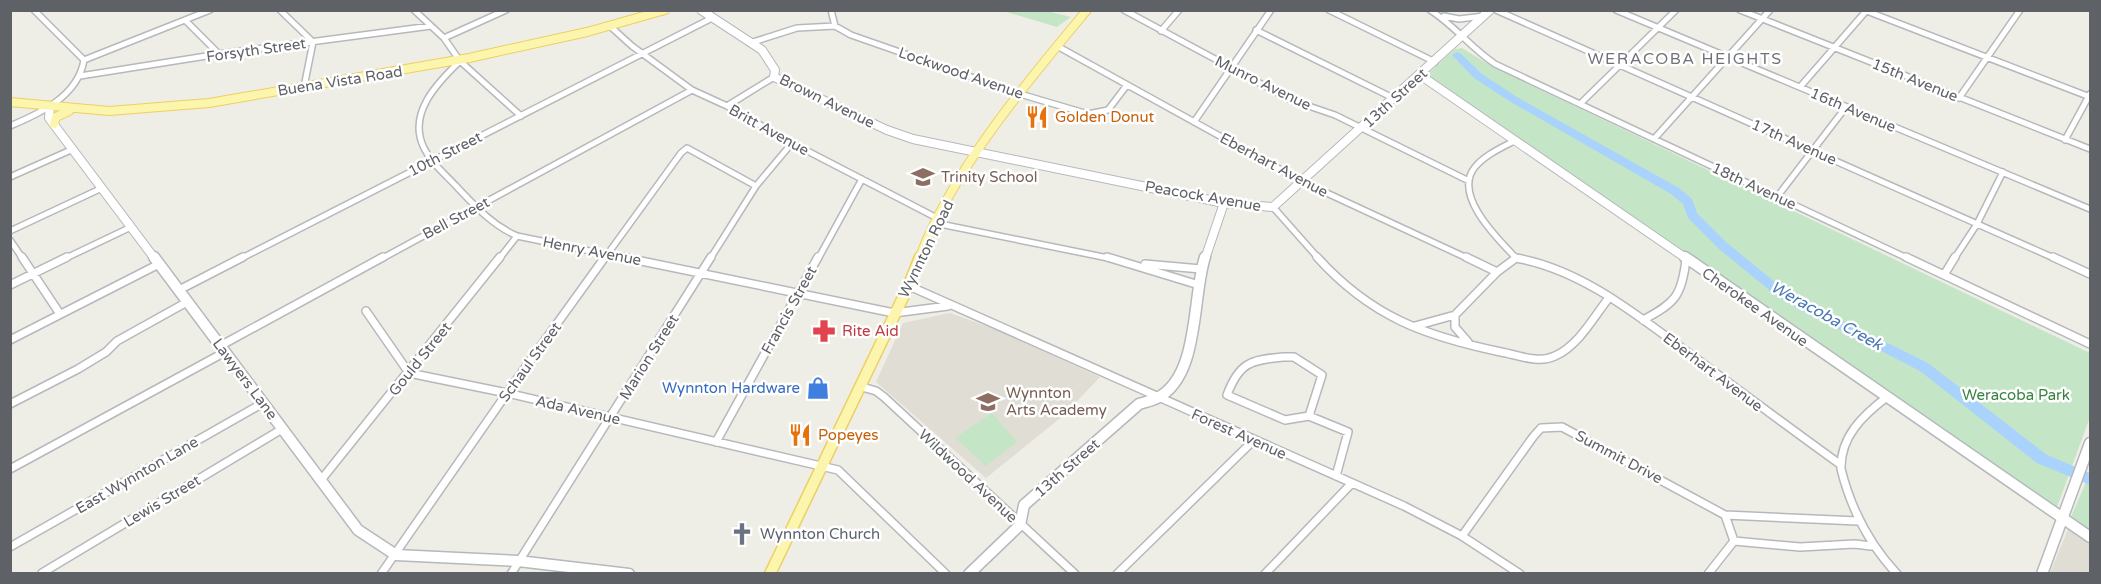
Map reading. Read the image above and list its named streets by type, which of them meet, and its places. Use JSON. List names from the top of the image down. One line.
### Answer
{"streets":{"main road":["Buena Vista Road","Wynnton Road"],"street":["Forsyth Street","Lockwood Avenue","15th Avenue","Munro Avenue","13th Street","Brown Avenue","16th Avenue","Britt Avenue","17th Avenue","10th Street","Eberhart Avenue","18th Avenue","Peacock Avenue","Bell Street","Henry Avenue","Cherokee Avenue","Francis Street","Marion Street","Gould Street","Schaul Street","Lawyers Lane","Ada Avenue","Forest Avenue","Summit Drive","East Wynnton Lane","Wildwood Avenue","Lewis Street"]},"crossings":[["Lockwood Avenue","Eberhart Avenue"],["Lockwood Avenue","Wynnton Road"],["Buena Vista Road","Britt Avenue"],["Buena Vista Road","Henry Avenue"],["Buena Vista Road","Lawyers Lane"],["Munro Avenue","13th Street"],["13th Street","Eberhart Avenue"],["13th Street","18th Avenue"],["13th Street","Peacock Avenue"],["13th Street","Cherokee Avenue"],["13th Street","Forest Avenue"],["13th Street","Wildwood Avenue"],["Brown Avenue","10th Street"],["Brown Avenue","Peacock Avenue"],["Brown Avenue","Wynnton Road"],["Britt Avenue","10th Street"],["Britt Avenue","Bell Street"],["Britt Avenue","Wynnton Road"],["Britt Avenue","Francis Street"],["Britt Avenue","Marion Street"],["10th Street","Henry Avenue"],["10th Street","Lawyers Lane"],["Eberhart Avenue","Peacock Avenue"],["Eberhart Avenue","Wynnton Road"],["Peacock Avenue","Wynnton Road"],["Bell Street","Henry Avenue"],["Bell Street","Lawyers Lane"],["Wynnton Road","Henry Avenue"],["Wynnton Road","Ada Avenue"],["Wynnton Road","Forest Avenue"],["Wynnton Road","Wildwood Avenue"],["Henry Avenue","Francis Street"],["Henry Avenue","Marion Street"],["Henry Avenue","Gould Street"],["Henry Avenue","Schaul Street"],["Francis Street","Ada Avenue"],["Marion Street","Schaul Street"],["Marion Street","Ada Avenue"],["Gould Street","Lawyers Lane"],["Gould Street","Ada Avenue"],["Schaul Street","Lawyers Lane"],["Schaul Street","Ada Avenue"],["Lawyers Lane","East Wynnton Lane"],["Lawyers Lane","Lewis Street"],["Forest Avenue","Summit Drive"]],"districts":["WERACOBA HEIGHTS"],"water":["Weracoba Creek"],"parks":["Weracoba Park"],"places":{"restaurant":["Golden Donut","Popeyes"],"school or university":["Trinity School","Wynnton Arts Academy"],"pharmacy":["Rite Aid"],"shop":["Wynnton Hardware"],"church":["Wynnton Church"]}}
